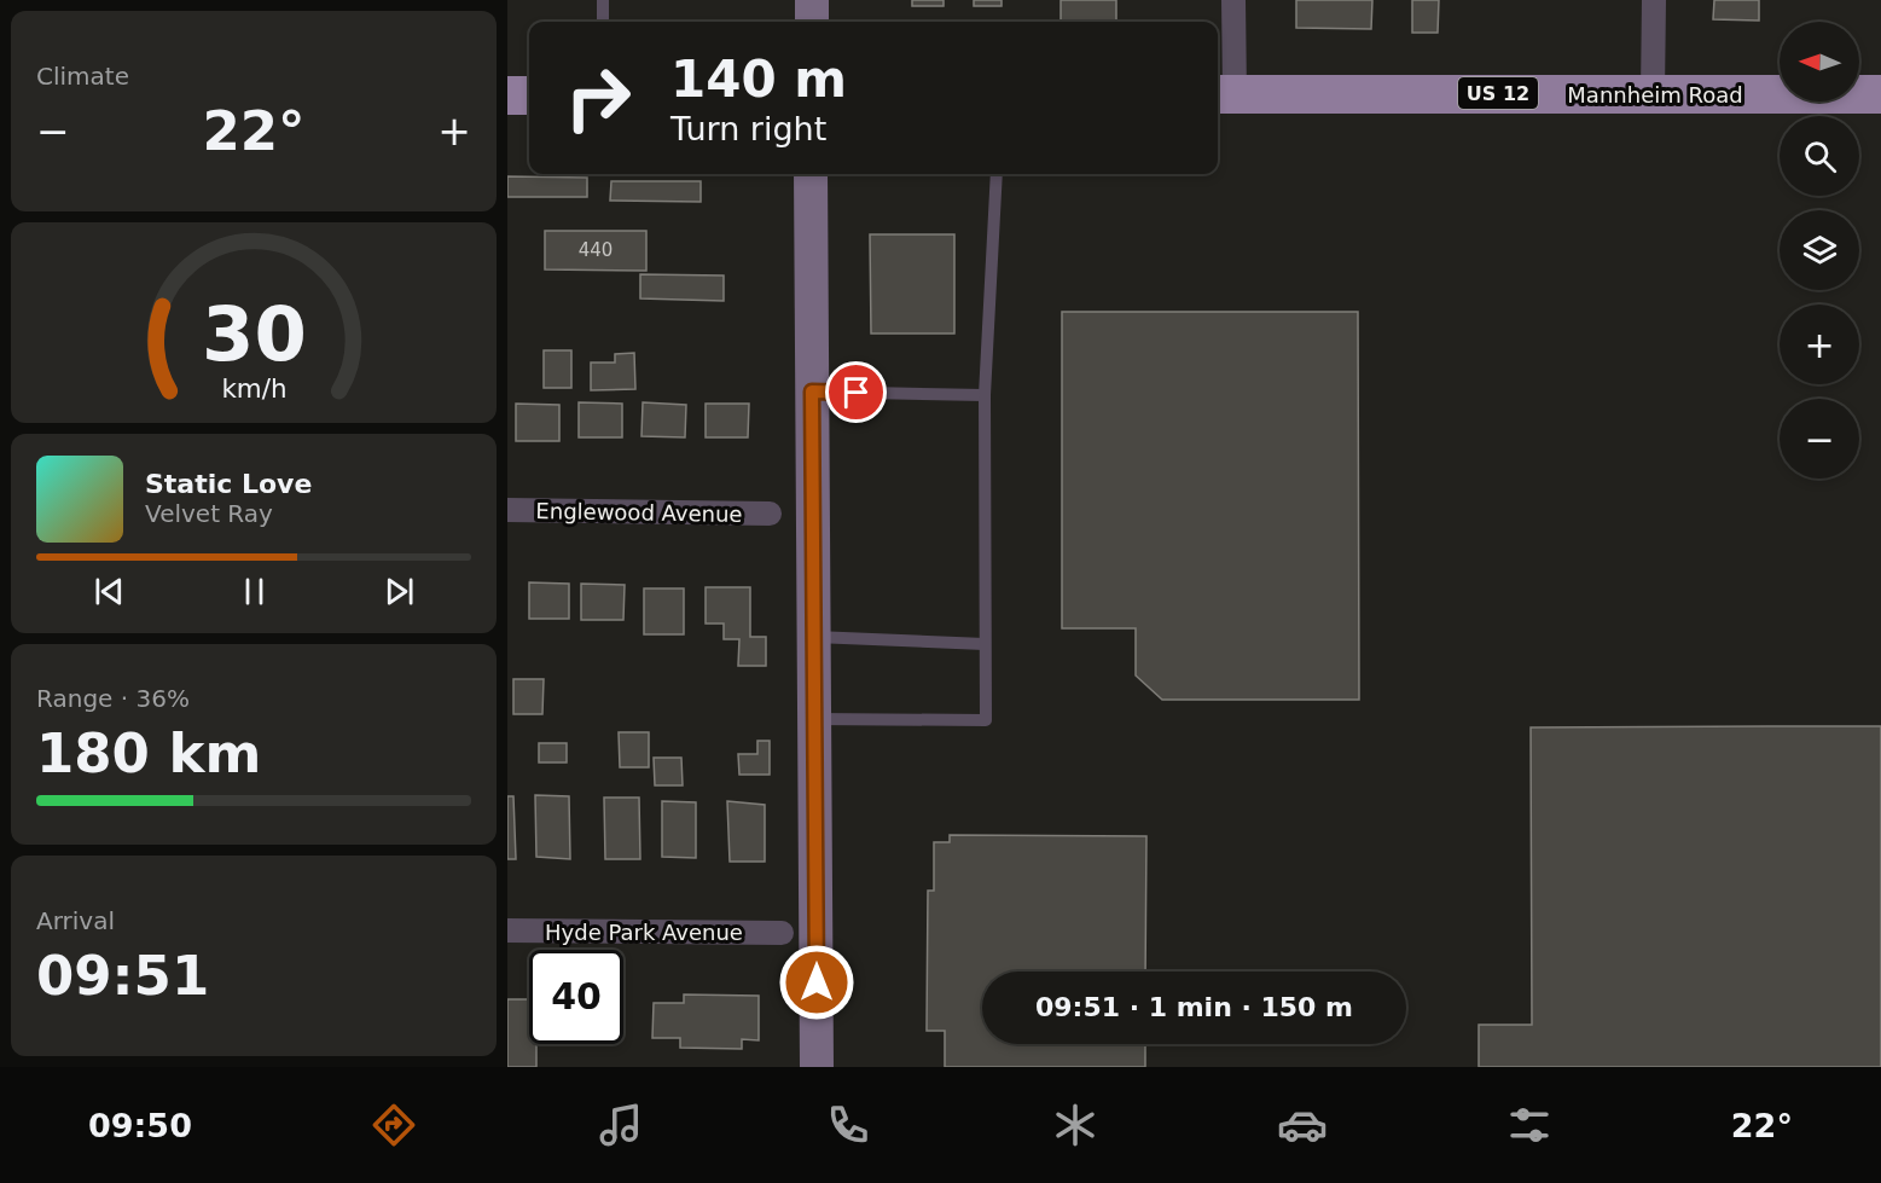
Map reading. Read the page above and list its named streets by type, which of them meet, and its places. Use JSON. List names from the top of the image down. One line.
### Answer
{"streets":{"main road":["US 12","Mannheim Road"],"street":["Englewood Avenue","Hyde Park Avenue"]},"house_numbers":["440"],"north":"left","page":{"tile":["Climate",["Range · 36%","180 km"],["Arrival","09:51"]],"map_buttons":["+","−"],"turn":["140 m","Turn right"],"heat":["−","22°","+"],"song":["Static Love","Velvet Ray"],"limit":"40","trip":"09:51 · 1 min · 150 m","tabs":["09:50","22°"],"gauge":["30","km/h"]}}
